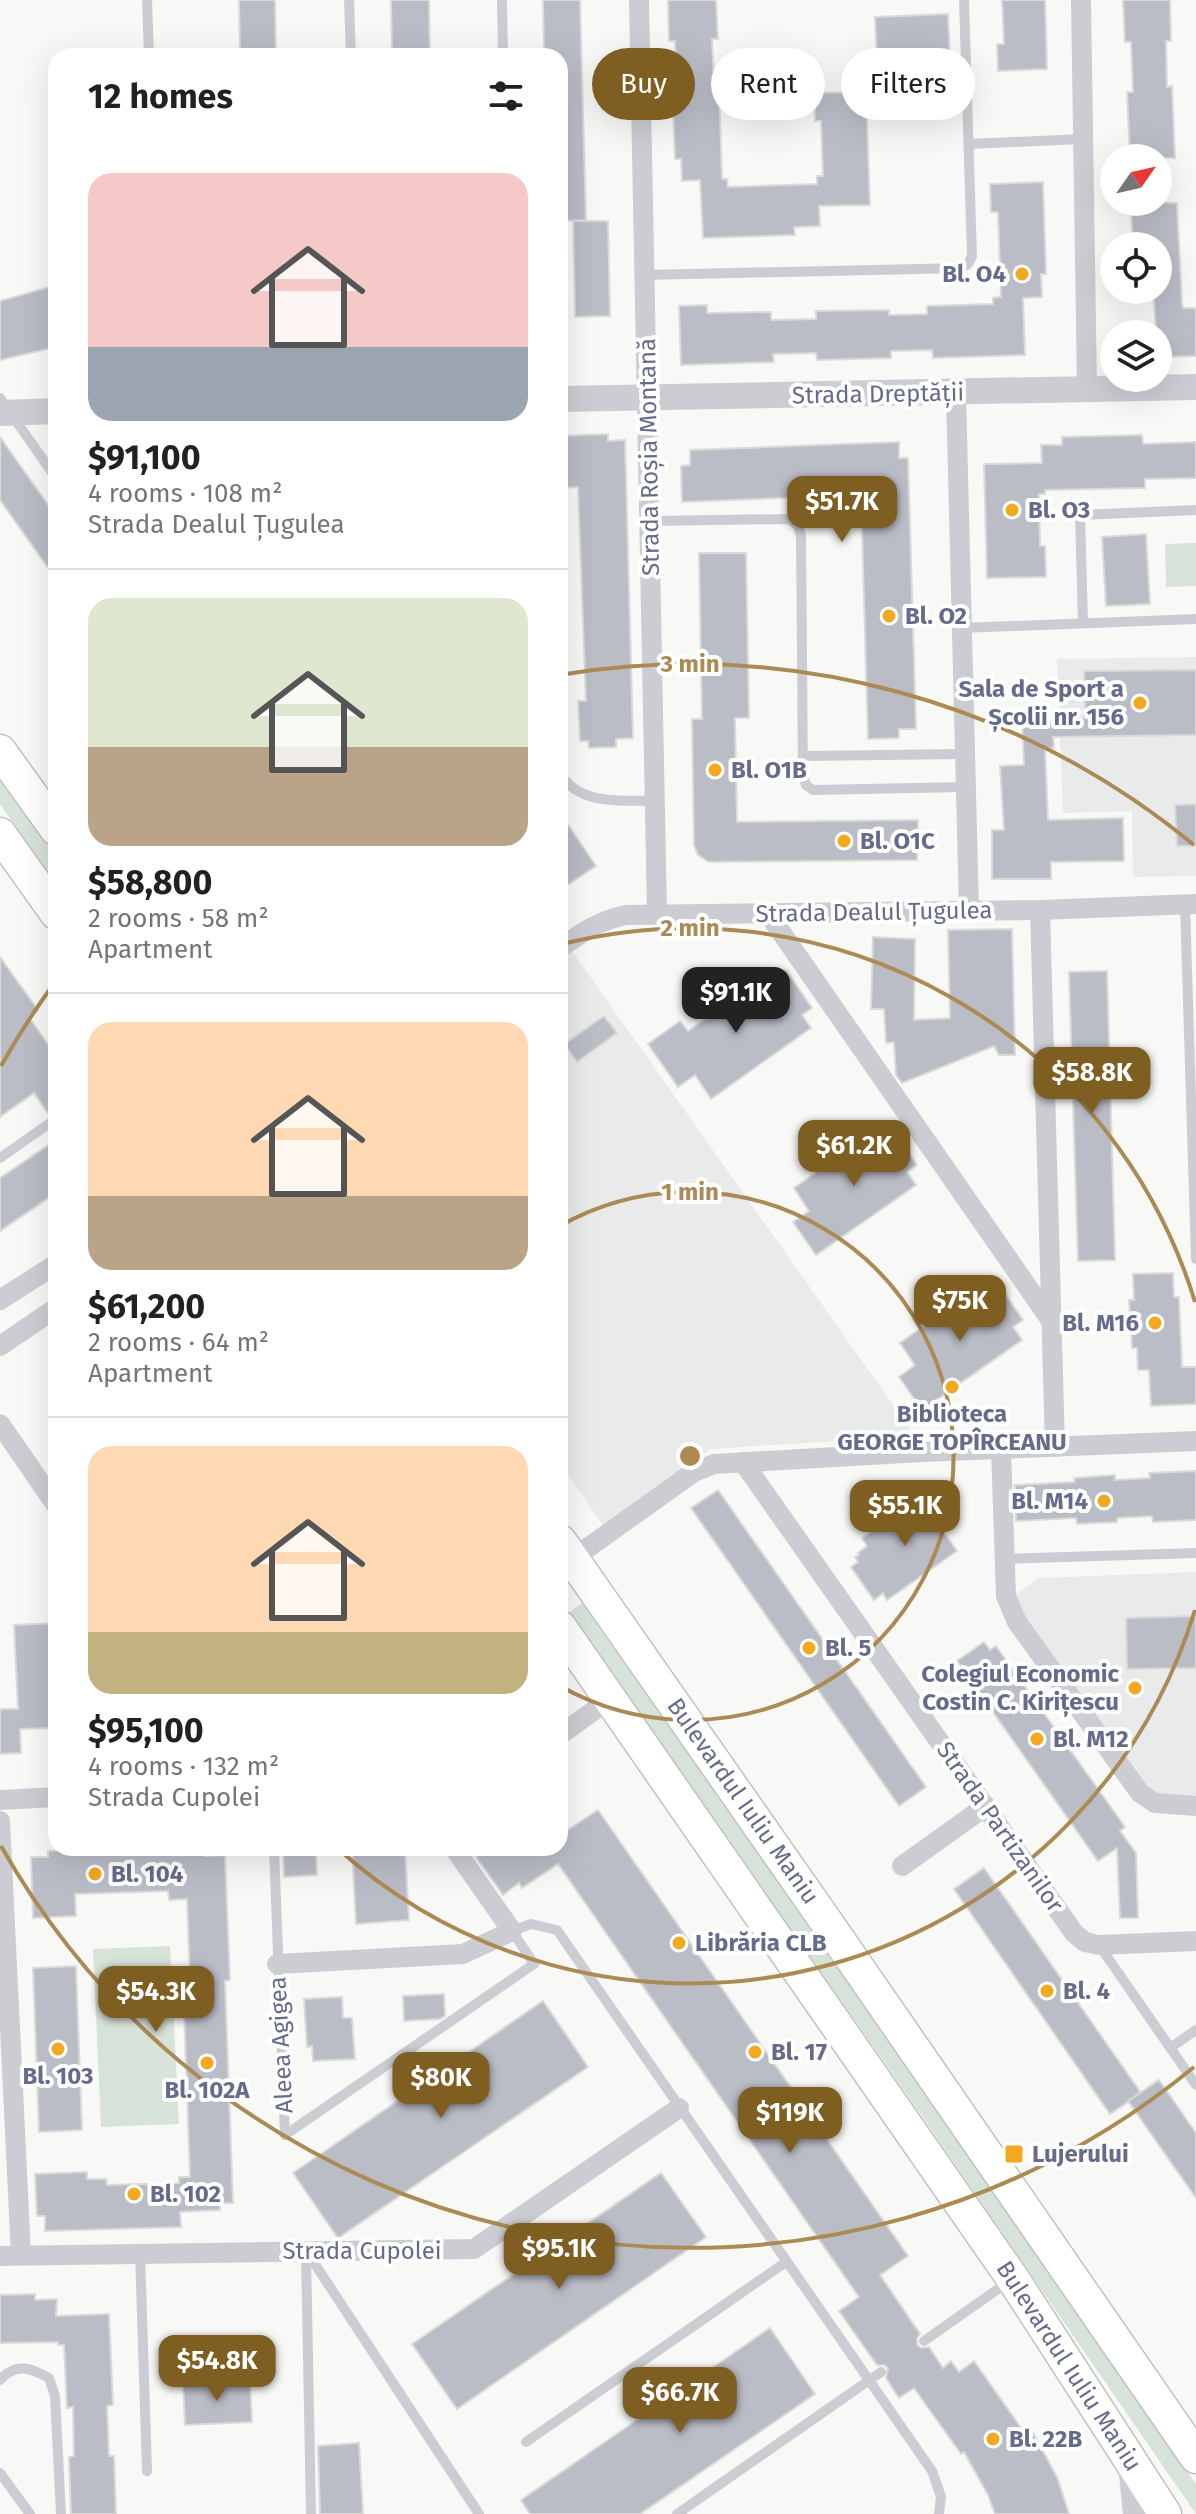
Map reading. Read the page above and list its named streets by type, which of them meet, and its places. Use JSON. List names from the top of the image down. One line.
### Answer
{"streets":{"main road":["Bulevardul Iuliu Maniu"],"street":["Strada Dreptății","Strada Roșia Montană","Strada Dealul Țugulea","Strada Partizanilor","Aleea Agigea","Strada Cupolei"]},"crossings":[["Strada Dreptății","Strada Roșia Montană"],["Strada Roșia Montană","Strada Dealul Țugulea"]],"places":{"other":["Bl. O4","Bl. O3","Bl. O2","Sala de Sport a Școlii nr. 156","Bl. O1B","Bl. O1C","Bl. M16","Biblioteca GEORGE TOPÎRCEANU","Bl. M14","Bl. 5","Colegiul Economic Costin C. Kirițescu","Bl. M12","Bl. 104","Librăria CLB","Bl. 4","Bl. 103","Bl. 17","Bl. 102A","Bl. 102","Bl. 22B"],"transit":["Lujerului"]},"north":"top right","page":{"chip":["Buy","Rent","Filters"],"heading":"12 homes","list":[{"name":"$91,100","note":"4 rooms · 108 m² · Strada Dealul Țugulea"},{"name":"$58,800","note":"2 rooms · 58 m² · Apartment"},{"name":"$61,200","note":"2 rooms · 64 m² · Apartment"},{"name":"$95,100","note":"4 rooms · 132 m² · Strada Cupolei"}],"price":["$51.7K","$91.1K","$58.8K","$61.2K","$75K","$55.1K","$54.3K","$80K","$119K","$95.1K","$54.8K","$66.7K"]},"rings":["3 min","2 min","1 min"]}
